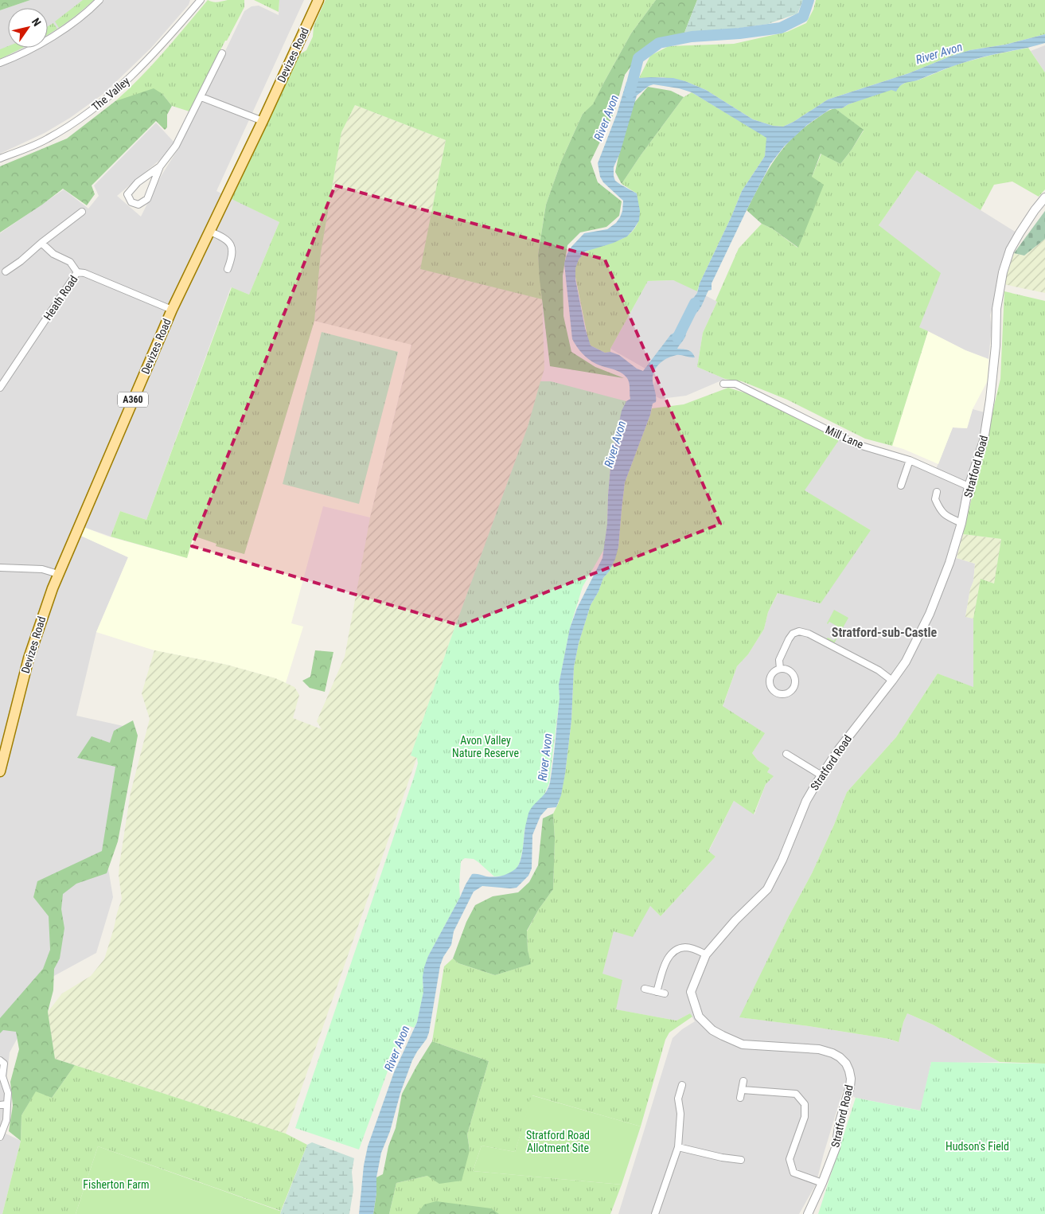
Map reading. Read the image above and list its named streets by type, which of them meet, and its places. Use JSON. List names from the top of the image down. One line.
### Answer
{"streets":{"main road":["Devizes Road","A360"],"street":["The Valley","Heath Road","Mill Lane","Stratford Road"]},"crossings":[["Devizes Road","Heath Road"],["Mill Lane","Stratford Road"]],"districts":["Stratford-sub-Castle"],"water":["River Avon"],"parks":["Avon Valley Nature Reserve","Stratford Road Allotment Site","Hudson's Field","Fisherton Farm"],"north":"top right"}
